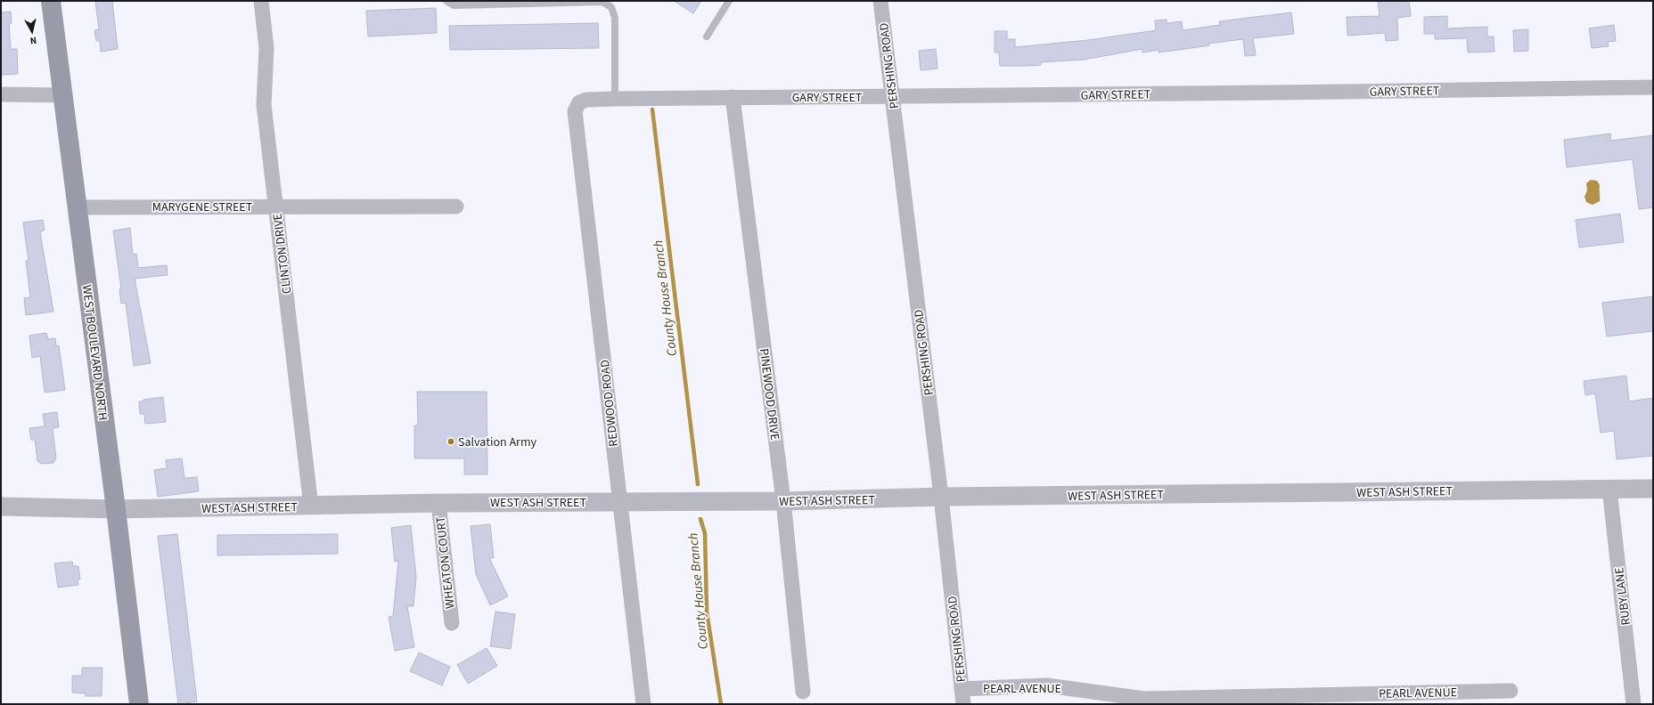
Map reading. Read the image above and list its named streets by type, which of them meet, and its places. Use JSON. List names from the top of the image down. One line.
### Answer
{"streets":{"main road":["WEST BOULEVARD NORTH"],"street":["PERSHING ROAD","GARY STREET","MARYGENE STREET","CLINTON DRIVE","PINEWOOD DRIVE","REDWOOD ROAD","WEST ASH STREET","WHEATON COURT","RUBY LANE","PEARL AVENUE"]},"crossings":[["PERSHING ROAD","GARY STREET"],["PERSHING ROAD","WEST ASH STREET"],["PERSHING ROAD","PEARL AVENUE"],["GARY STREET","PINEWOOD DRIVE"],["GARY STREET","REDWOOD ROAD"],["MARYGENE STREET","CLINTON DRIVE"],["MARYGENE STREET","WEST BOULEVARD NORTH"],["CLINTON DRIVE","WEST ASH STREET"],["WEST BOULEVARD NORTH","WEST ASH STREET"],["PINEWOOD DRIVE","WEST ASH STREET"],["REDWOOD ROAD","WEST ASH STREET"],["WEST ASH STREET","WHEATON COURT"],["WEST ASH STREET","RUBY LANE"]],"water":["County House Branch"],"places":["Salvation Army"],"north":"bottom"}
